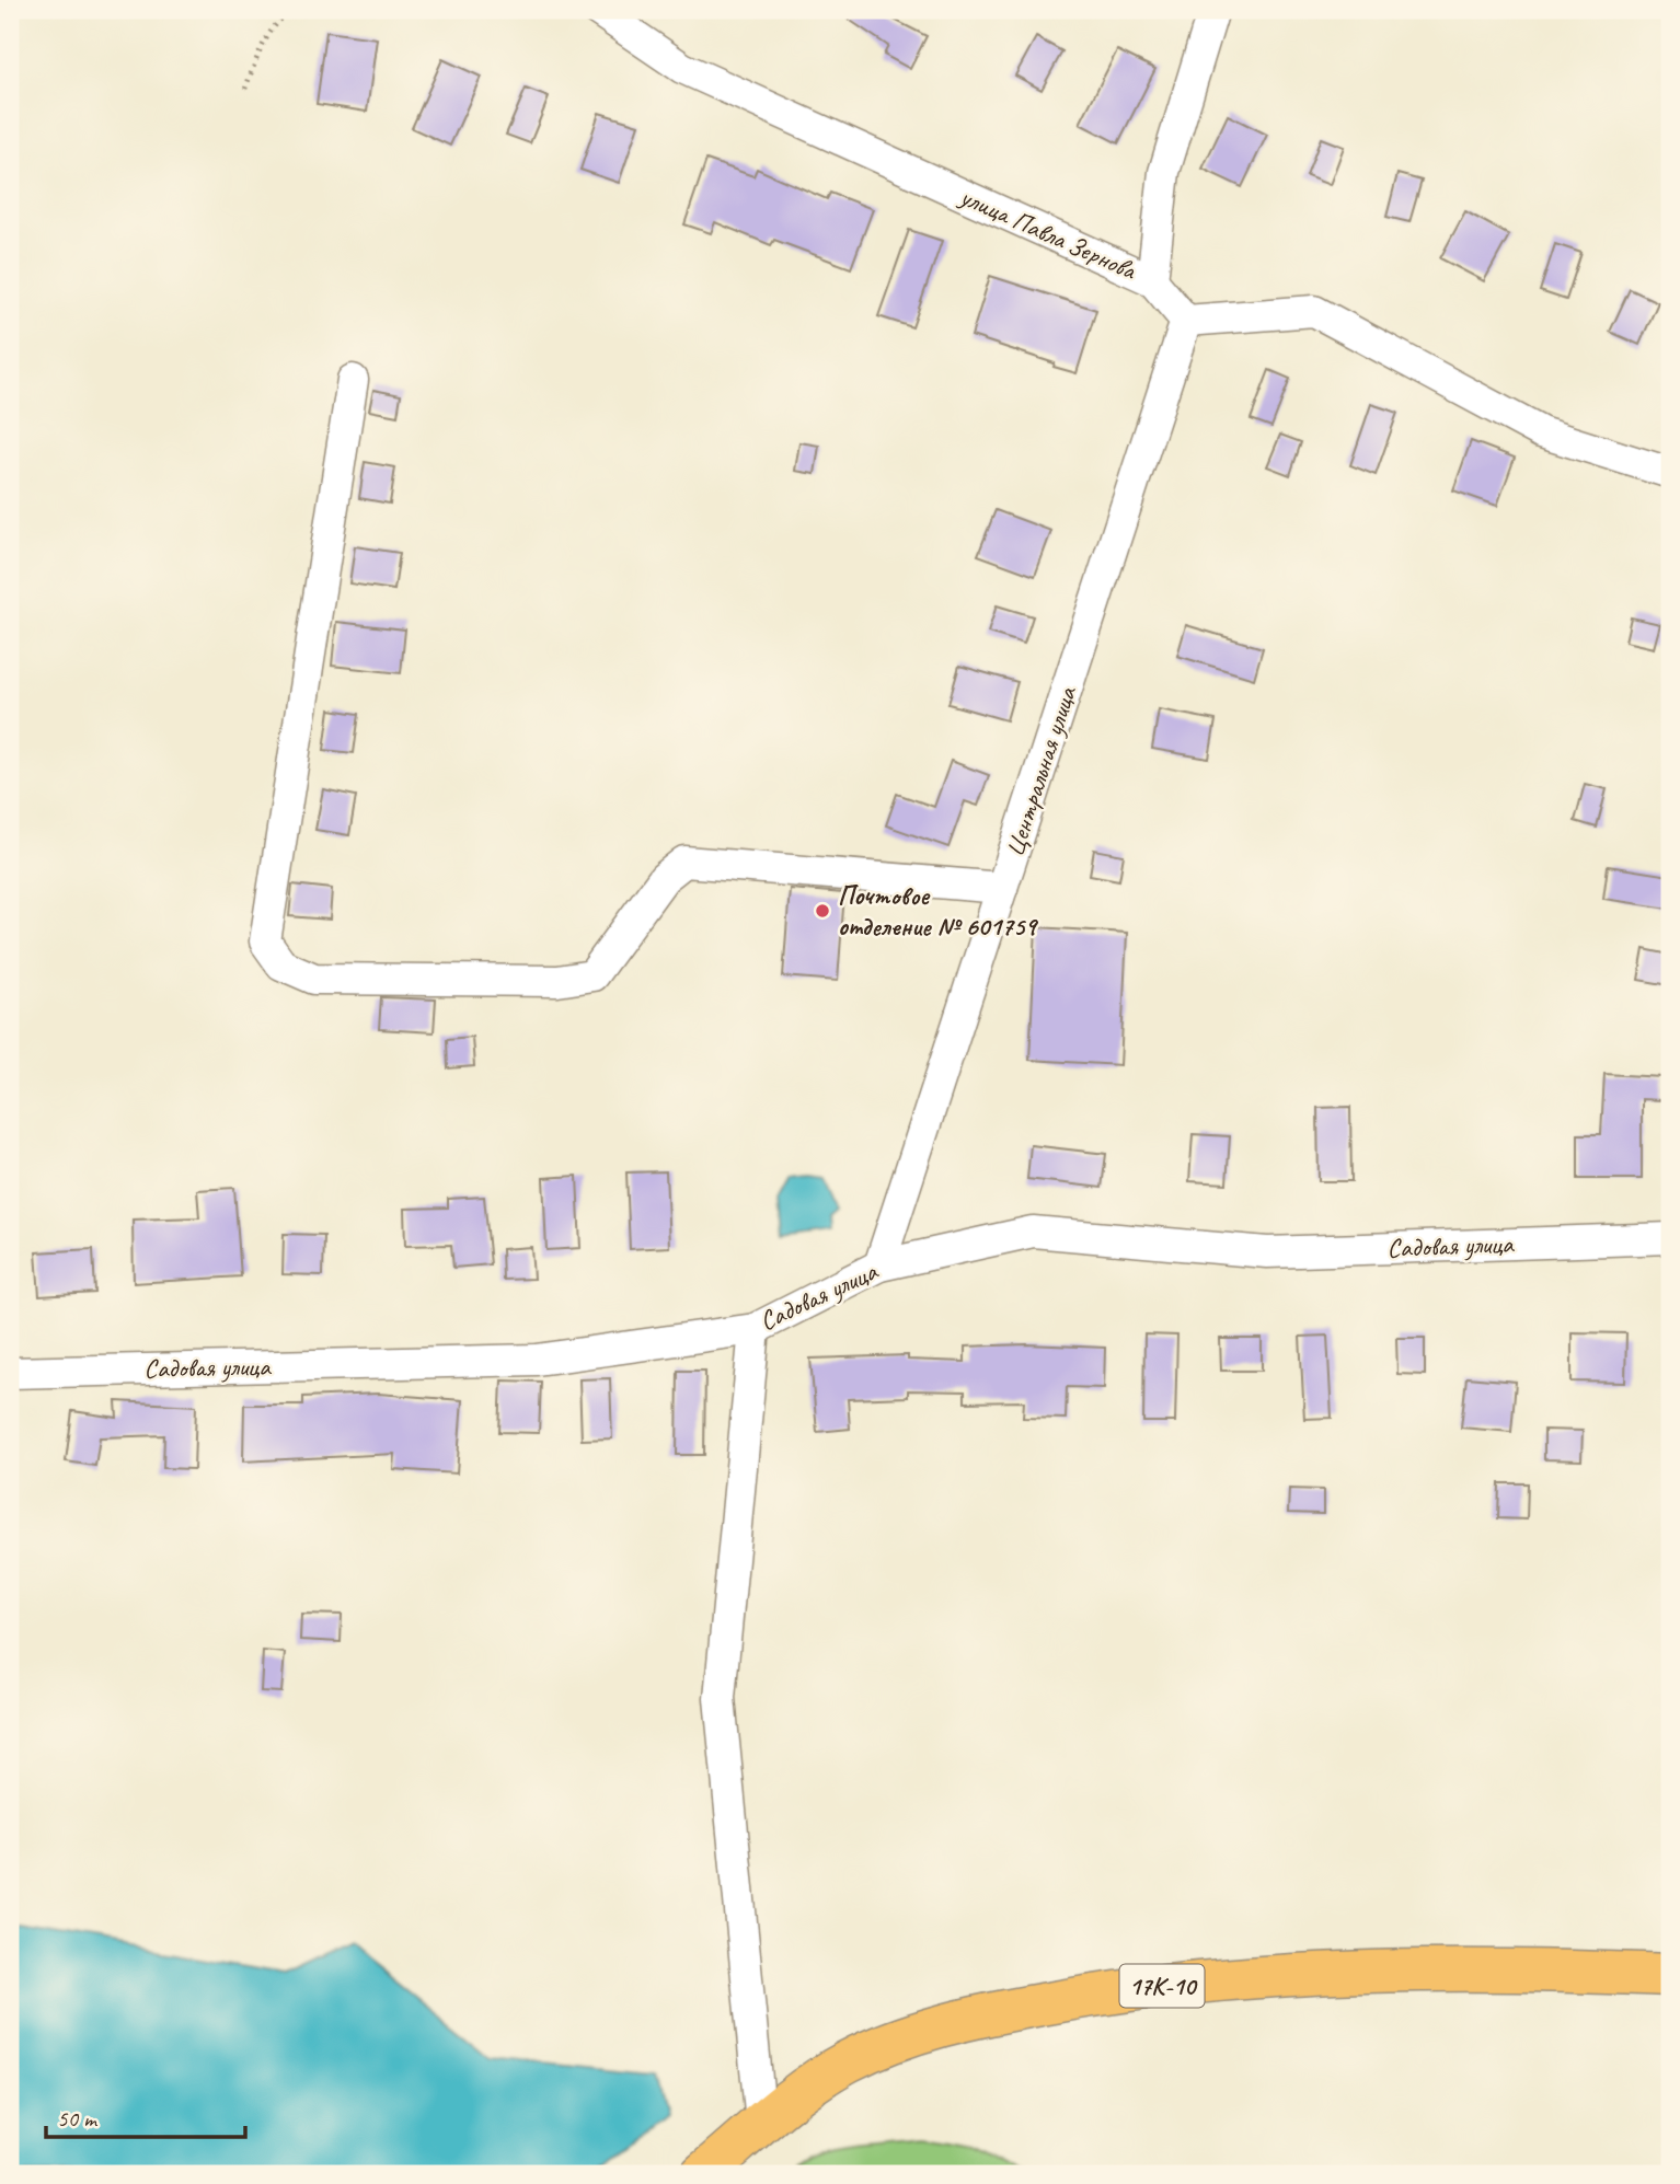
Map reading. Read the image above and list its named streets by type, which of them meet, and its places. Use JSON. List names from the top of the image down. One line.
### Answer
{"streets":{"main road":["17К-10"],"street":["улица Павла Зернова","Центральная улица","Садовая улица"]},"crossings":[["улица Павла Зернова","Центральная улица"],["Центральная улица","Садовая улица"]],"places":["Почтовое отделение № 601759"],"scale_bar":"50 m"}
